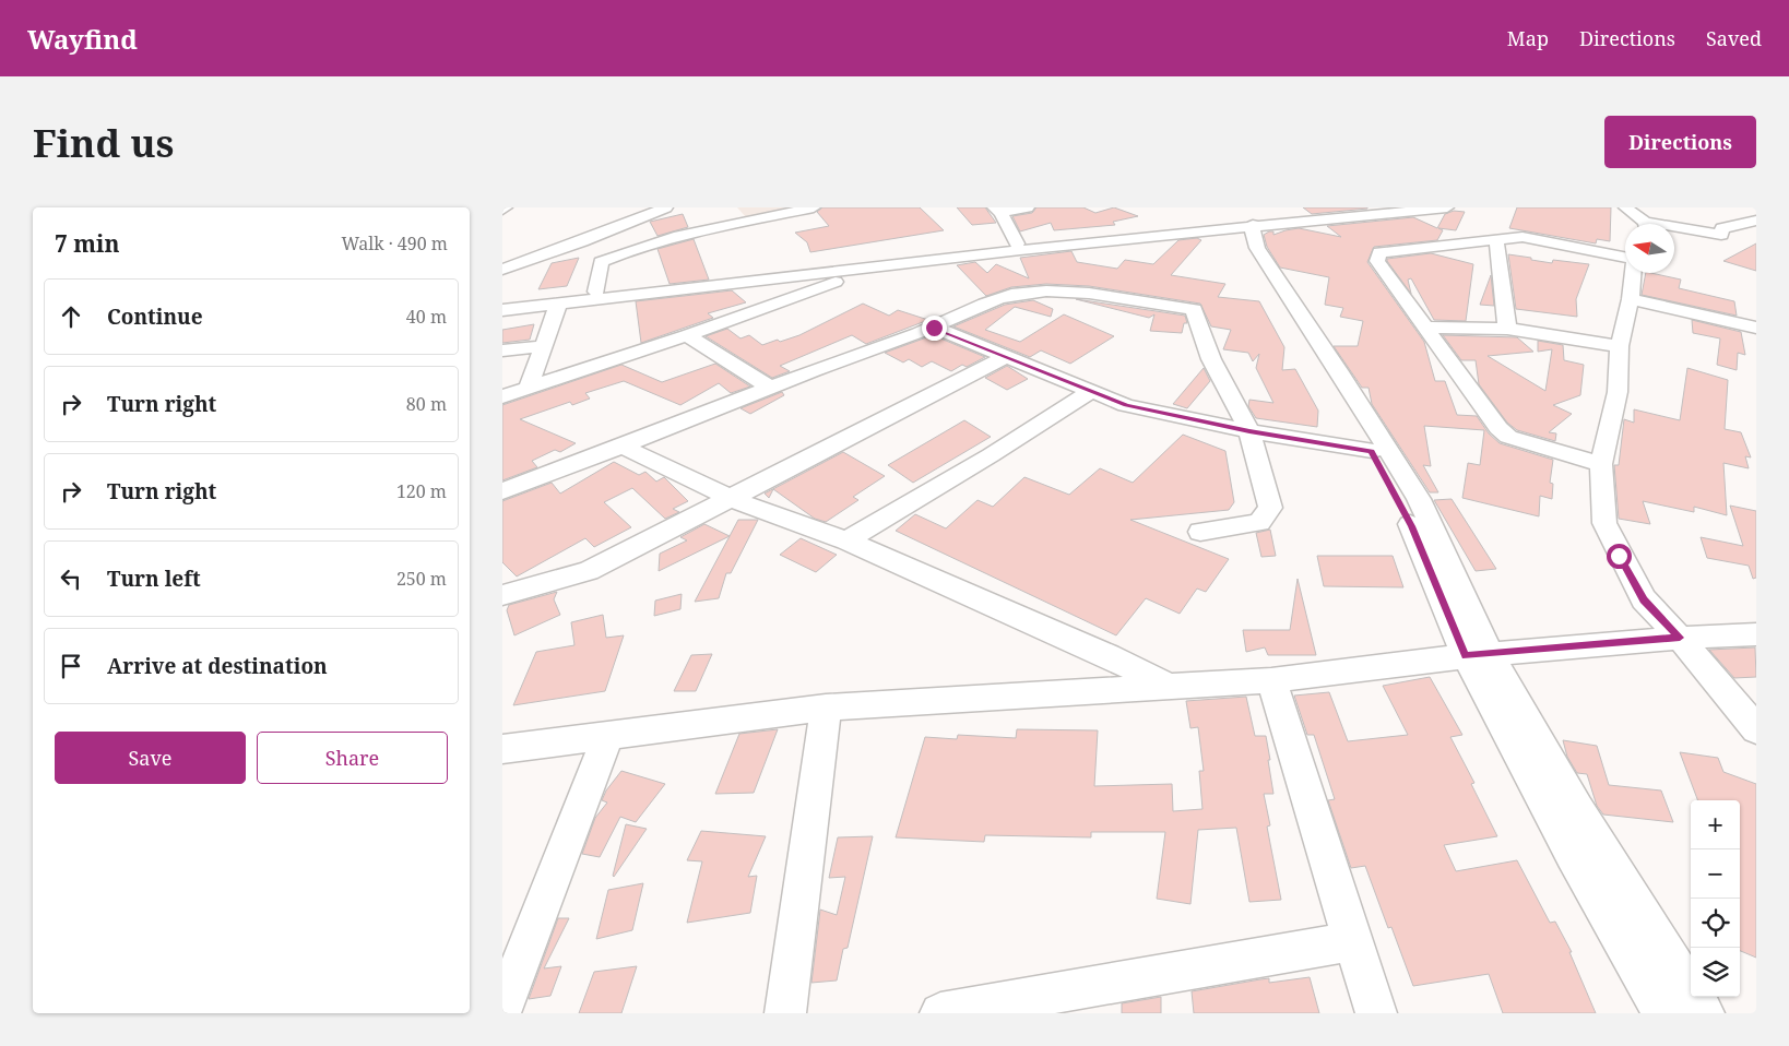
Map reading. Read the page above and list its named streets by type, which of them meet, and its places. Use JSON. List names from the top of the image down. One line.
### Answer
{"north":"left","page":{"header":"Wayfind","nav":["Map","Directions","Saved"],"buttons":["Directions",["Save","Share"]],"title":"Find us","heading":["7 min","Walk · 490 m"],"list":[["Continue","40 m"],["Turn right","80 m"],["Turn right","120 m"],["Turn left","250 m"],"Arrive at destination"],"map_buttons":["+","−"]}}
